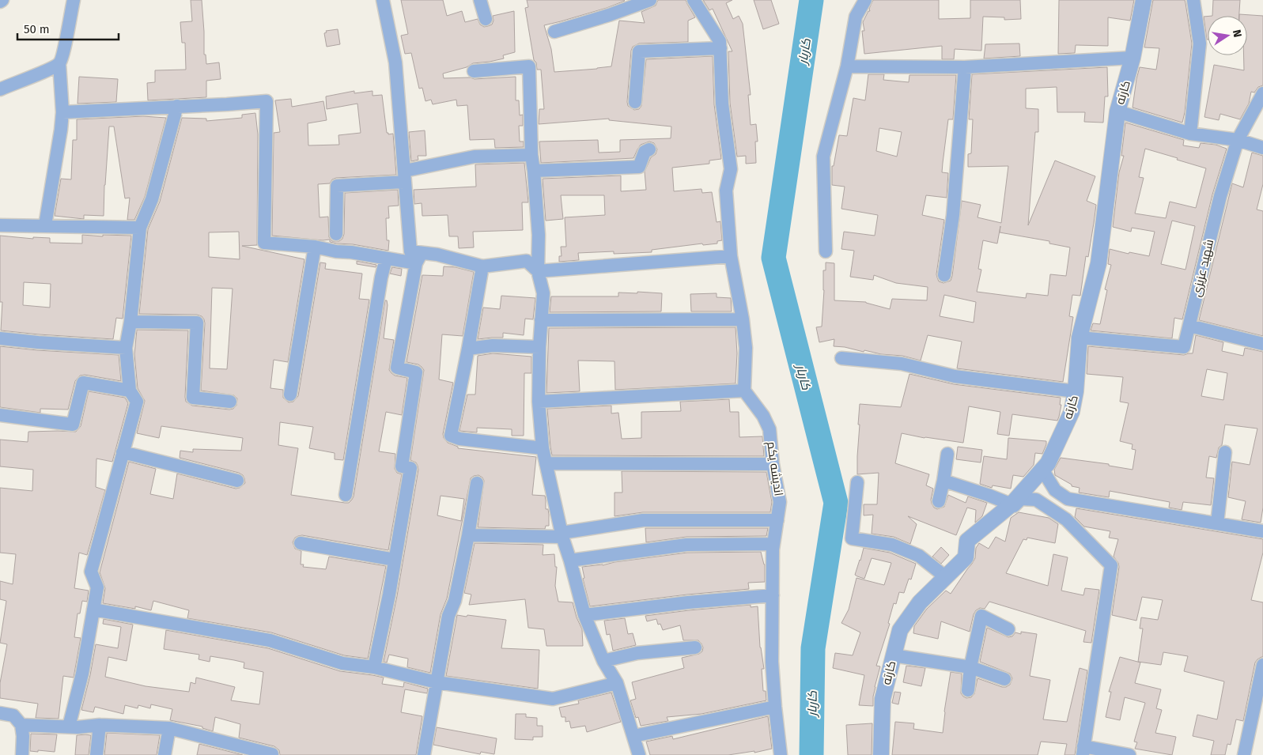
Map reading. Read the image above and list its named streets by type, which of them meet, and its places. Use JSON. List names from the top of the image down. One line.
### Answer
{"streets":{"street":["کارته","شهید عزیزی","اندیشه یکم"]},"crossings":[["کارته","شهید عزیزی"]],"water":["کاربار"],"scale_bar":"50 m","north":"right"}
